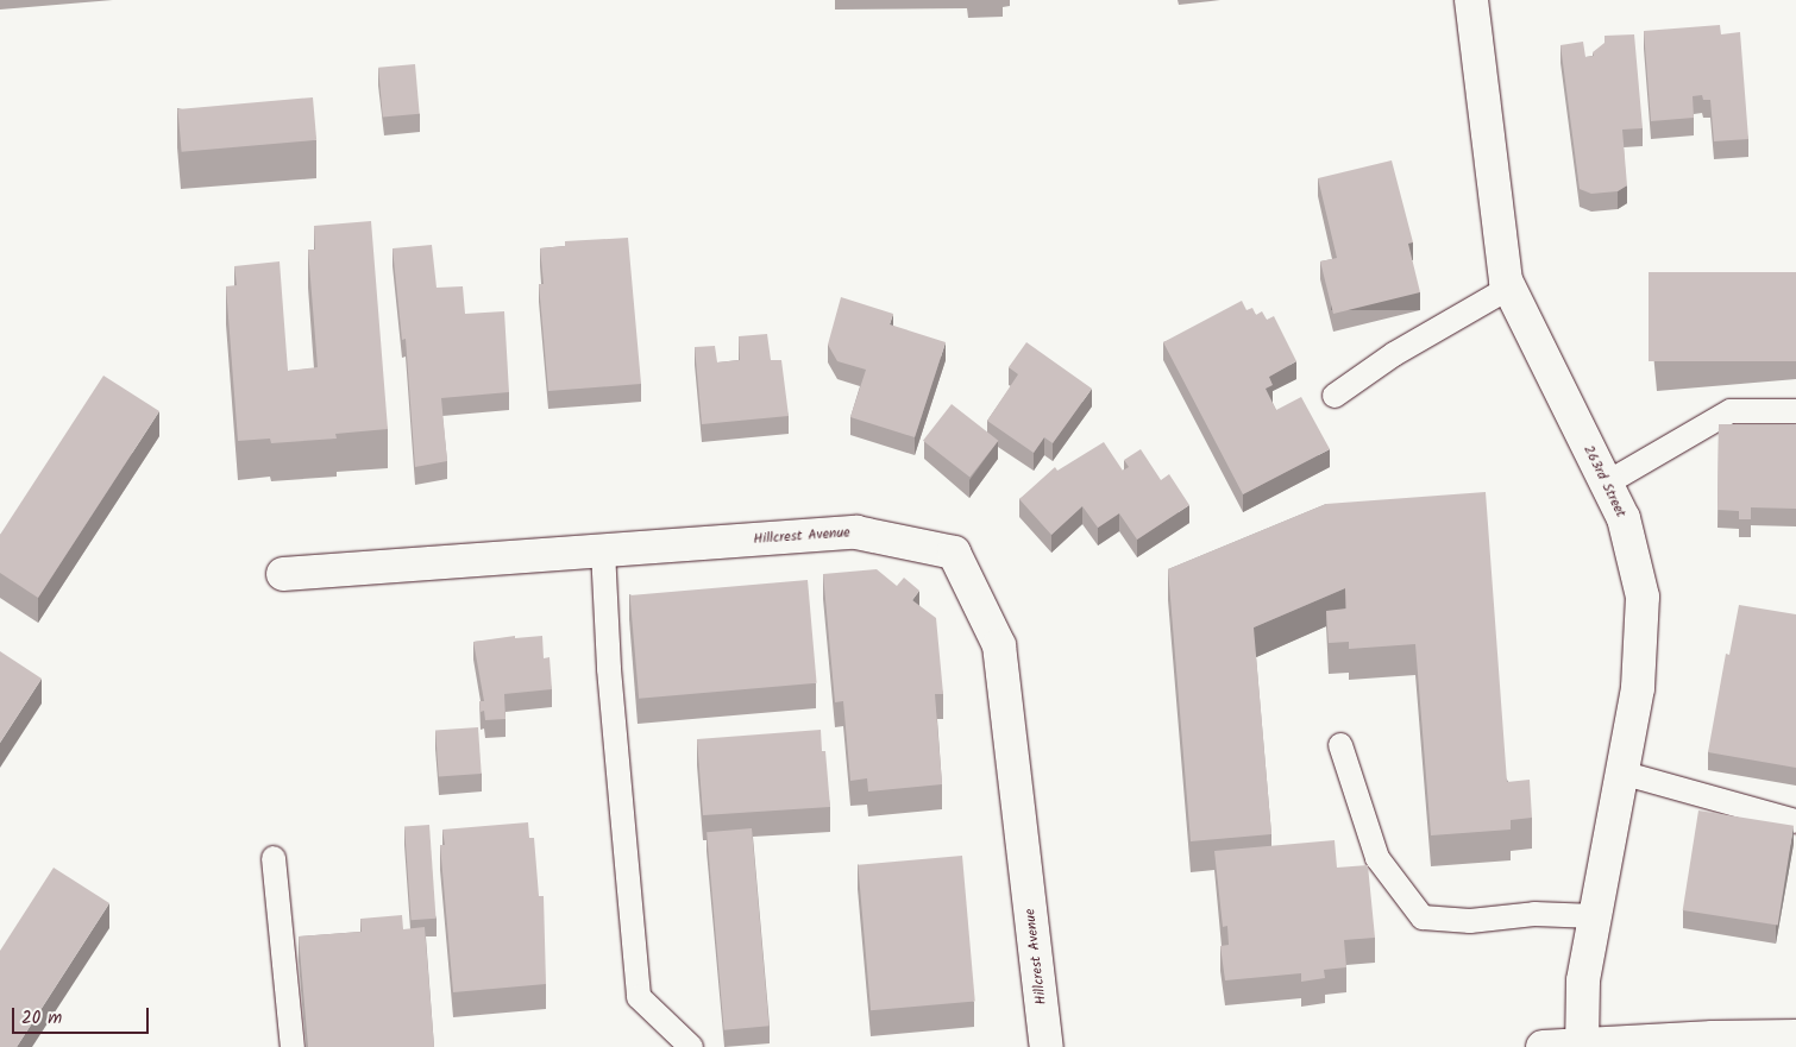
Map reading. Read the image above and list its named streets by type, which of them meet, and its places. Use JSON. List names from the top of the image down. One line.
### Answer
{"streets":{"street":["263rd Street","Hillcrest Avenue"]},"scale_bar":"20 m"}
